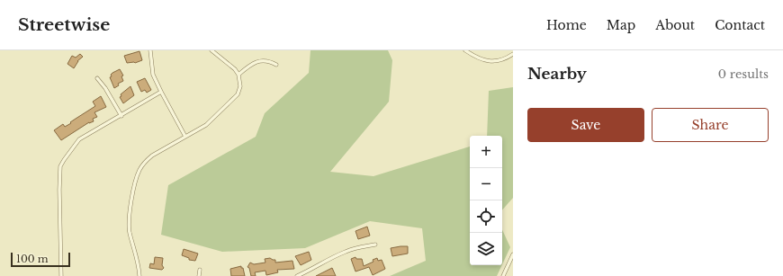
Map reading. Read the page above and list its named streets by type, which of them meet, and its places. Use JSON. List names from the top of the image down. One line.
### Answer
{"scale_bar":"100 m","page":{"header":"Streetwise","nav":["Home","Map","About","Contact"],"heading":["Nearby","0 results"],"buttons":["Save","Share"],"map_buttons":["+","−"],"scale":"100 m"}}
